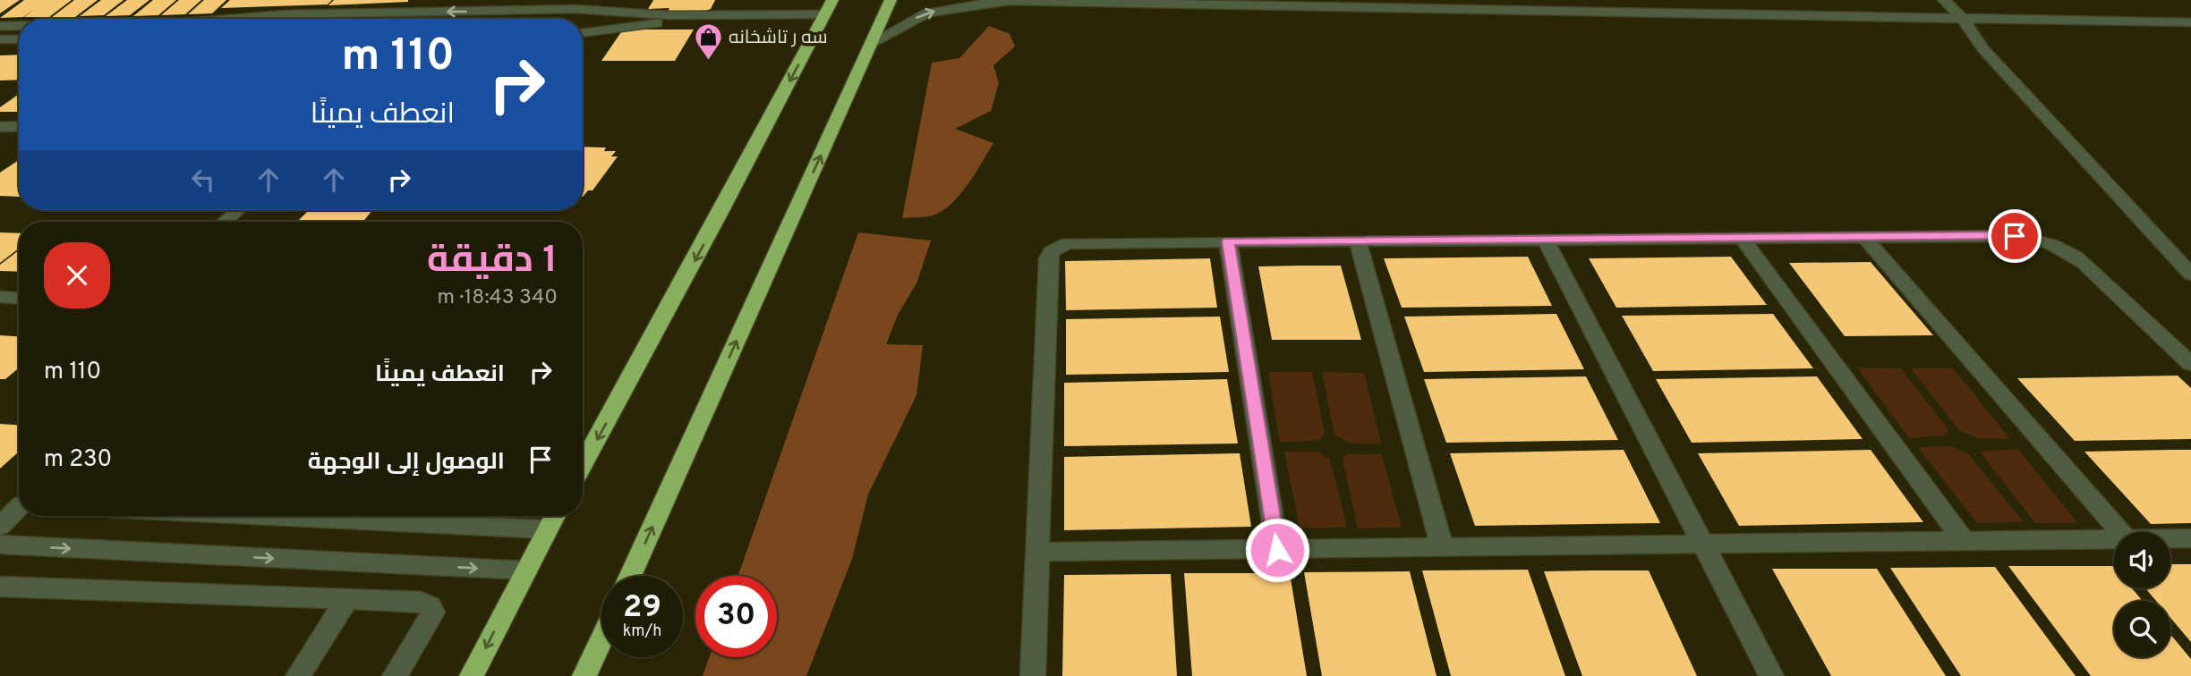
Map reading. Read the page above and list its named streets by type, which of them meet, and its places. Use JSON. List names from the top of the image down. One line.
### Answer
{"places":{"shop":["سه ر تاشخانه"]},"page":{"turn":["110 m","انعطف يمينًا"],"heading":["1 دقيقة","340 m · 18:43"],"list":[{"name":"انعطف يمينًا","value":"110 m"},{"name":"الوصول إلى الوجهة","value":"230 m"}],"speed":"29 km/h","limit":"30"}}
